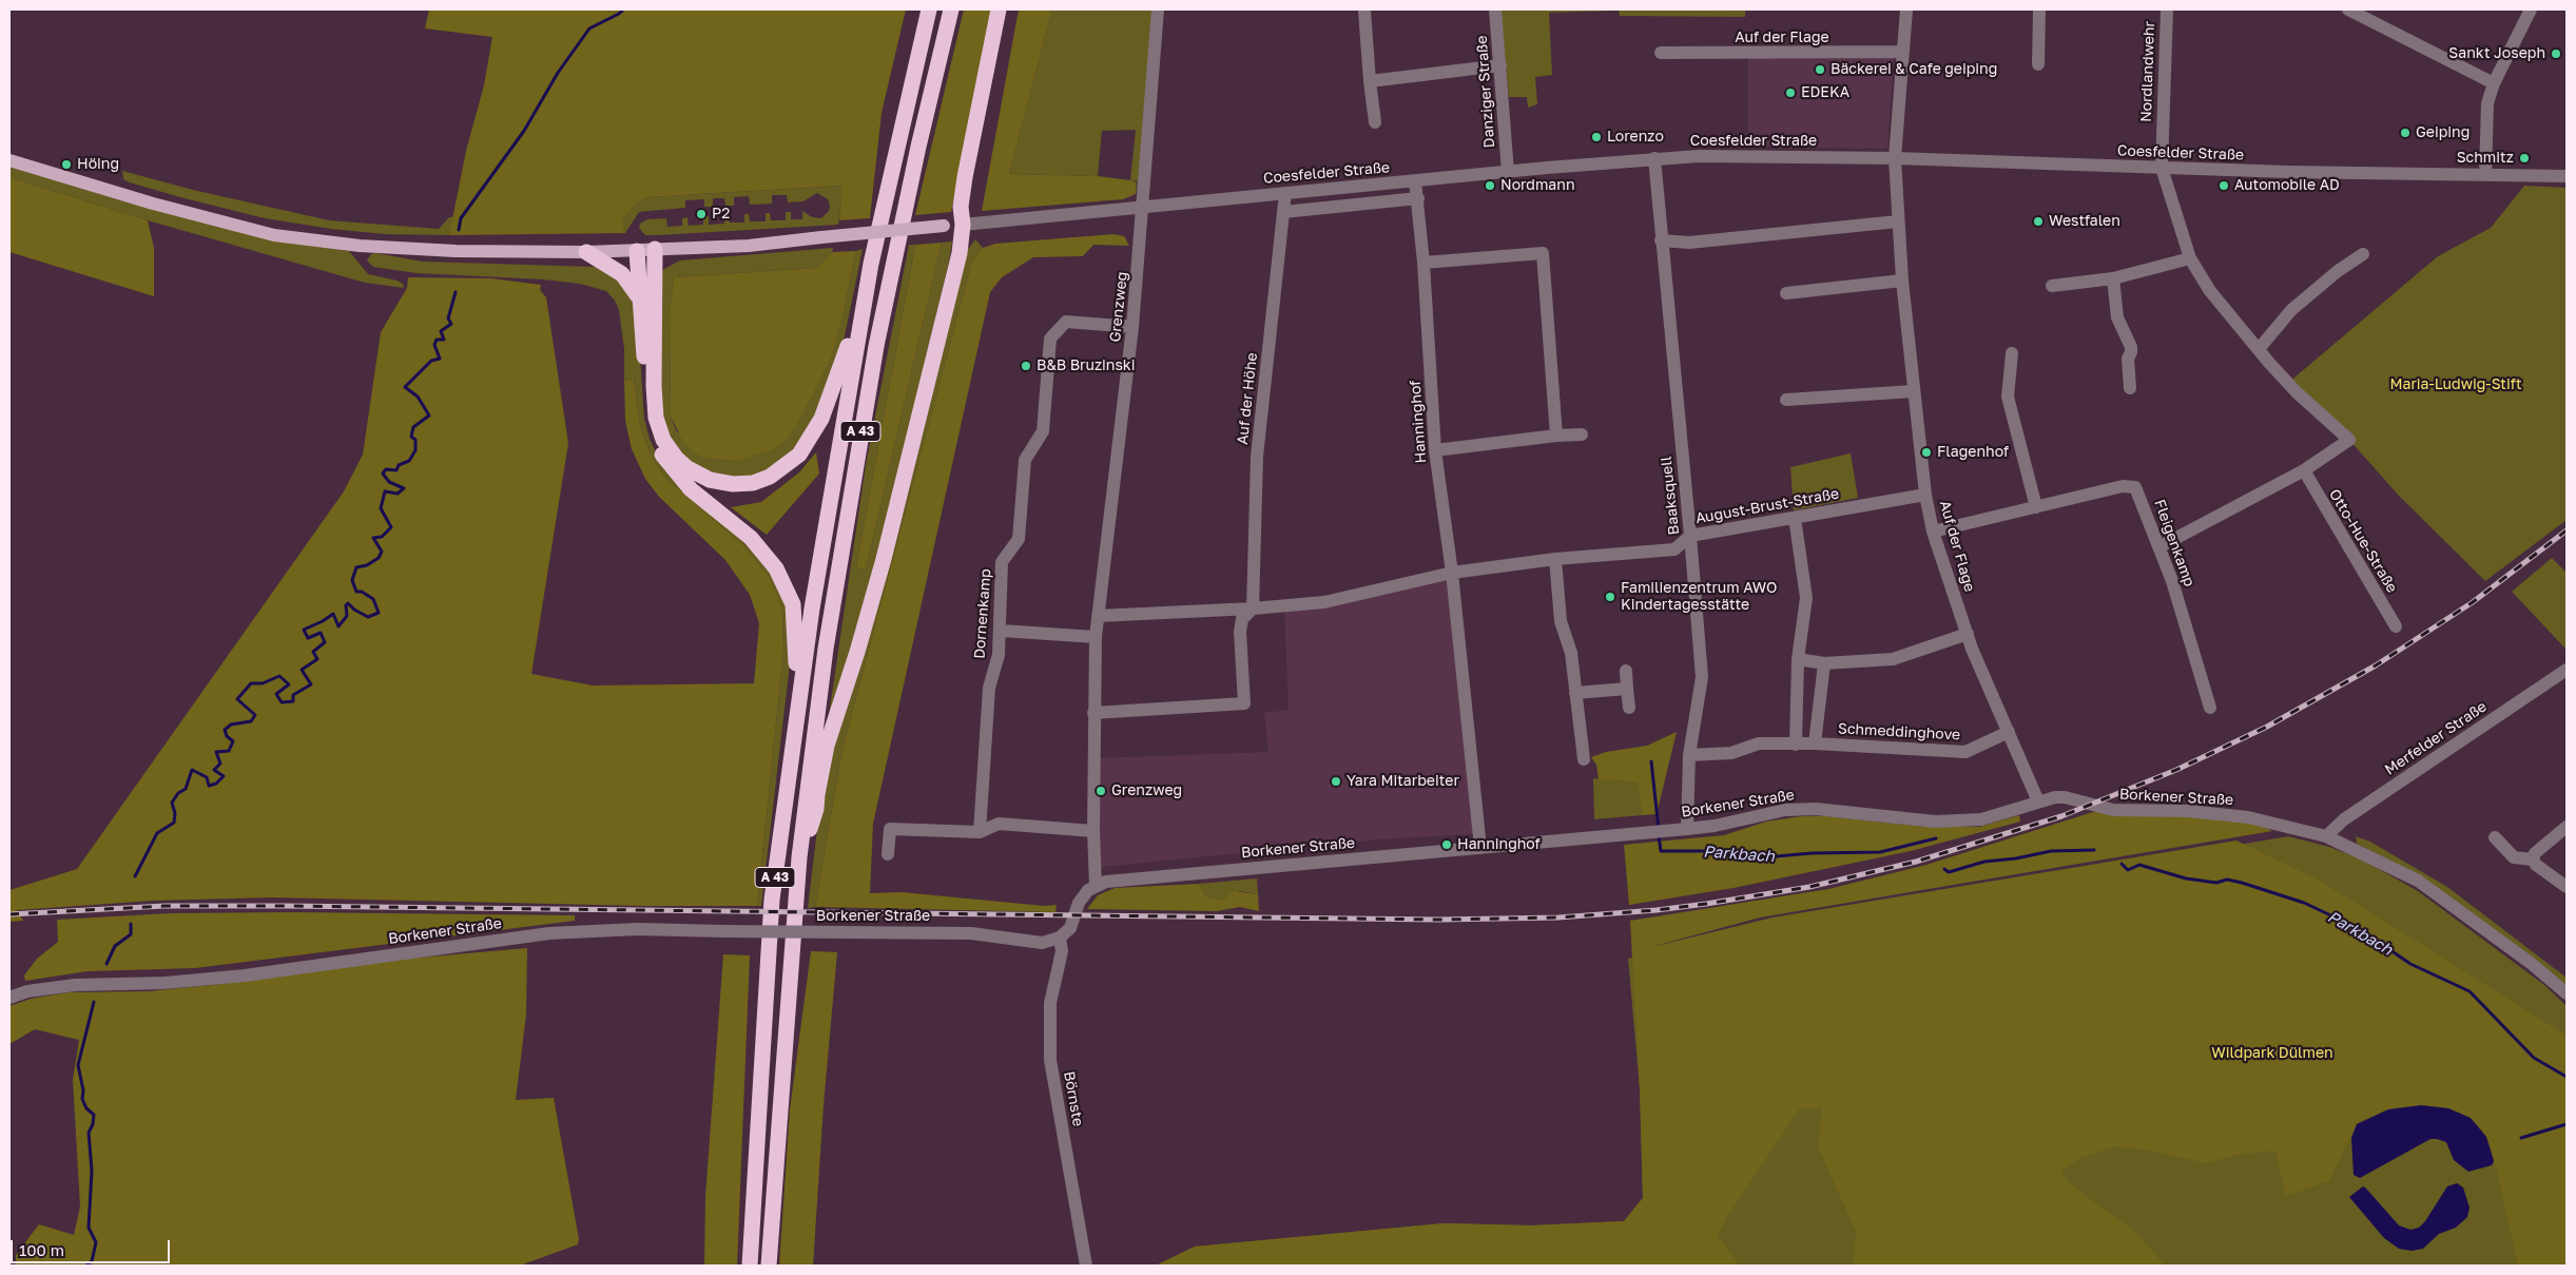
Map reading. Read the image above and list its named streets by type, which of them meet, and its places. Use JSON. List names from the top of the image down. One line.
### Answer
{"streets":{"highway":["A 43"],"main road":["Coesfelder Straße"],"street":["Auf der Flage","Nordlandwehr","Danziger Straße","Grenzweg","Auf der Höhe","Hanninghof","Baaksquell","August-Brust-Straße","Otto-Hue-Straße","Fleigenkamp","Dornenkamp","Schmeddinghove","Merfelder Straße","Borkener Straße","Börnste"]},"crossings":[["Auf der Flage","Coesfelder Straße"],["Auf der Flage","August-Brust-Straße"],["Auf der Flage","Fleigenkamp"],["Auf der Flage","Schmeddinghove"],["Auf der Flage","Borkener Straße"],["Nordlandwehr","Coesfelder Straße"],["Nordlandwehr","Otto-Hue-Straße"],["Danziger Straße","Coesfelder Straße"],["Coesfelder Straße","Grenzweg"],["Coesfelder Straße","Auf der Höhe"],["Coesfelder Straße","Hanninghof"],["Coesfelder Straße","Baaksquell"],["Grenzweg","August-Brust-Straße"],["Grenzweg","Dornenkamp"],["Grenzweg","Borkener Straße"],["Auf der Höhe","August-Brust-Straße"],["Hanninghof","August-Brust-Straße"],["Hanninghof","Borkener Straße"],["Baaksquell","August-Brust-Straße"],["Baaksquell","Schmeddinghove"],["Baaksquell","Borkener Straße"],["Merfelder Straße","Borkener Straße"],["Borkener Straße","Börnste"]],"water":["Parkbach"],"parks":["Maria-Ludwig-Stift","Wildpark Dülmen"],"places":["Sankt Joseph","Bäckerei & Cafe geiping","EDEKA","Geiping","Lorenzo","Schmitz","Höing","Nordmann","Automobile AD","P2","Westfalen","B&B Bruzinski","Flagenhof","Familienzentrum AWO Kindertagesstätte","Yara Mitarbeiter","Grenzweg","Hanninghof"],"scale_bar":"100 m"}
